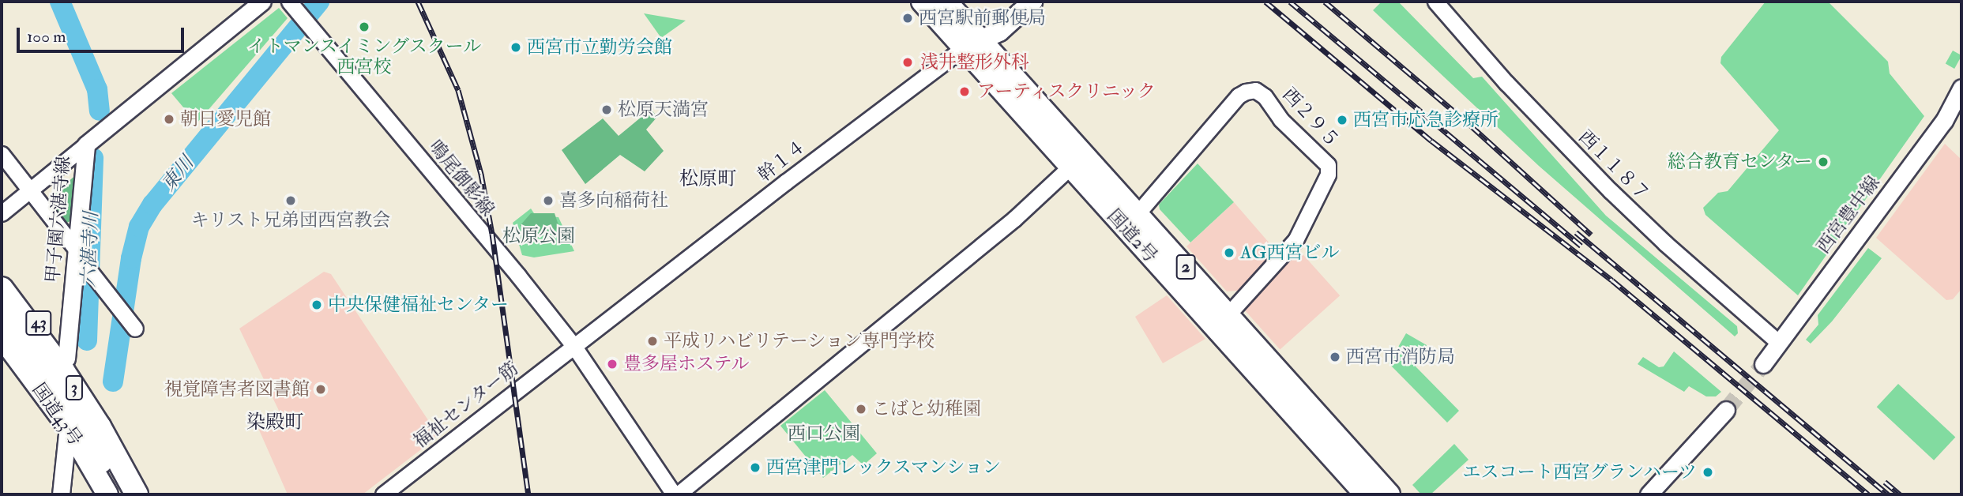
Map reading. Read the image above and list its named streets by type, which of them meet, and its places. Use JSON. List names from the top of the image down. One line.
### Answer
{"streets":{"highway":["国道2号","2","43","3","国道43号"],"main road":["西宮豊中線","甲子園六湛寺線"],"street":["西２９５","幹１４","西１１８７","鳴尾御影線","福祉センター筋"]},"crossings":[["西２９５","国道2号"],["幹１４","鳴尾御影線"],["幹１４","国道2号"],["幹１４","福祉センター筋"],["西１１８７","西宮豊中線"],["鳴尾御影線","福祉センター筋"],["甲子園六湛寺線","国道43号"]],"districts":["松原町","染殿町"],"water":["東川","六湛寺川"],"parks":["松原公園","西口公園"],"places":["西宮駅前郵便局","イトマンスイミングスクール 西宮校","西宮市立勤労会館","浅井整形外科","アーティスクリニック","松原天満宮","朝日愛児館","西宮市応急診療所","総合教育センター","キリスト兄弟団西宮教会","喜多向稲荷社","AG西宮ビル","中央保健福祉センター","平成リハビリテーション専門学校","西宮市消防局","豊多屋ホステル","視覚障害者図書館","こばと幼稚園","西宮津門レックスマンション","エスコート西宮グランハーツ"],"scale_bar":"100 m"}
